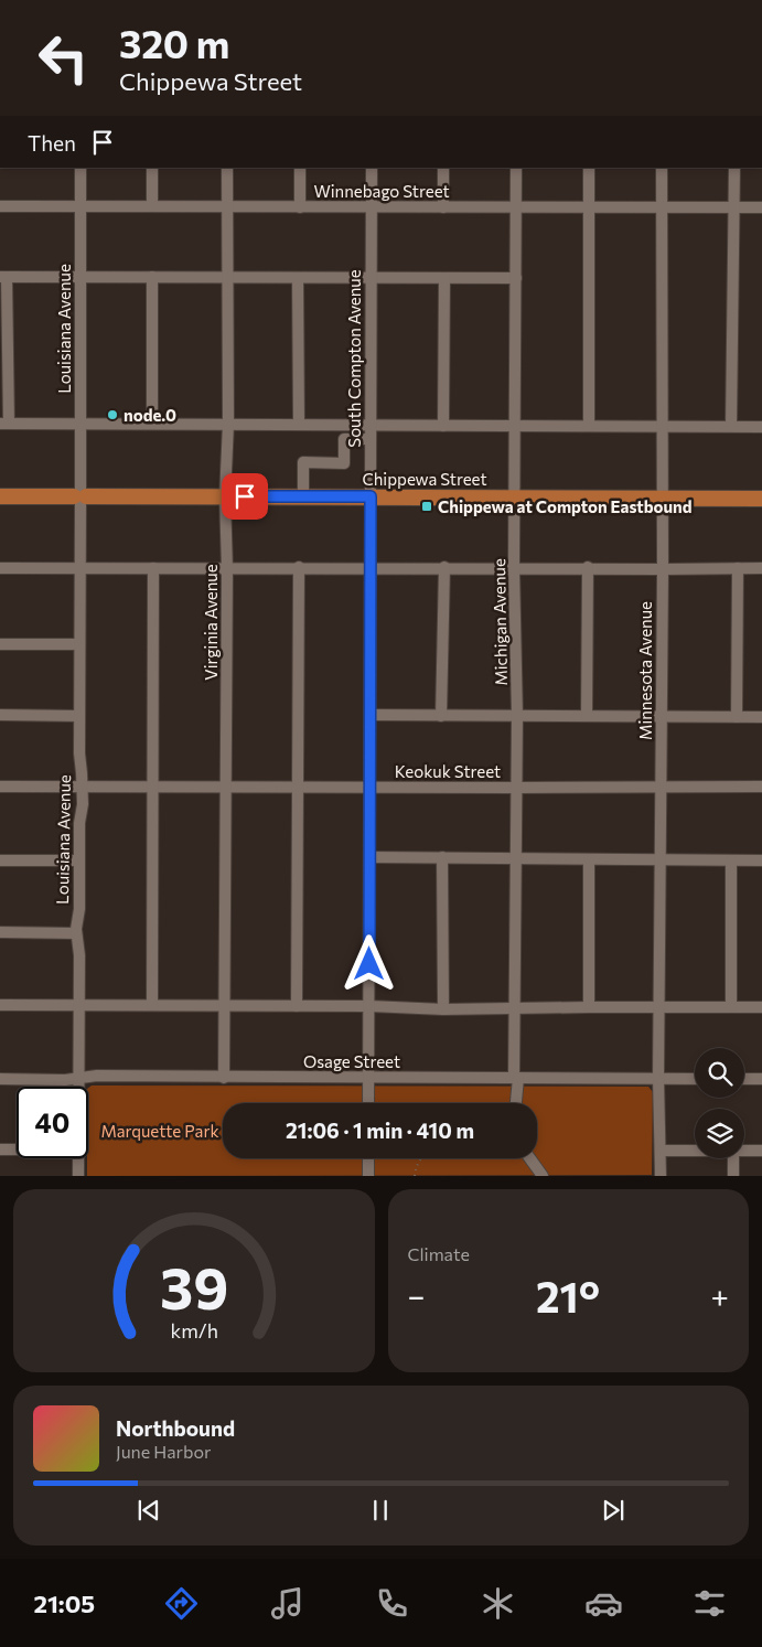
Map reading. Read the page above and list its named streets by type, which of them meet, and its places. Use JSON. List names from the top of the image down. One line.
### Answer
{"streets":{"main road":["Chippewa Street"],"street":["Winnebago Street","Louisiana Avenue","South Compton Avenue","Virginia Avenue","Michigan Avenue","Minnesota Avenue","Keokuk Street","Osage Street"]},"crossings":[["Winnebago Street","Louisiana Avenue"],["Winnebago Street","South Compton Avenue"],["Winnebago Street","Virginia Avenue"],["Winnebago Street","Michigan Avenue"],["Winnebago Street","Minnesota Avenue"],["Louisiana Avenue","Chippewa Street"],["Louisiana Avenue","Keokuk Street"],["Louisiana Avenue","Osage Street"],["South Compton Avenue","Chippewa Street"],["South Compton Avenue","Keokuk Street"],["South Compton Avenue","Osage Street"],["Chippewa Street","Virginia Avenue"],["Chippewa Street","Michigan Avenue"],["Chippewa Street","Minnesota Avenue"],["Virginia Avenue","Keokuk Street"],["Virginia Avenue","Osage Street"],["Michigan Avenue","Keokuk Street"],["Michigan Avenue","Osage Street"],["Minnesota Avenue","Keokuk Street"],["Minnesota Avenue","Osage Street"]],"parks":["Marquette Park"],"places":{"other":["node.0"],"transit":["Chippewa at Compton Eastbound"]},"page":{"turn":["320 m","Chippewa Street"],"then":"Then","limit":"40","trip":"21:06 · 1 min · 410 m","tile":"Climate","heat":["−","21°","+"],"song":["Northbound","June Harbor"],"tabs":"21:05","gauge":["39","km/h"]}}
